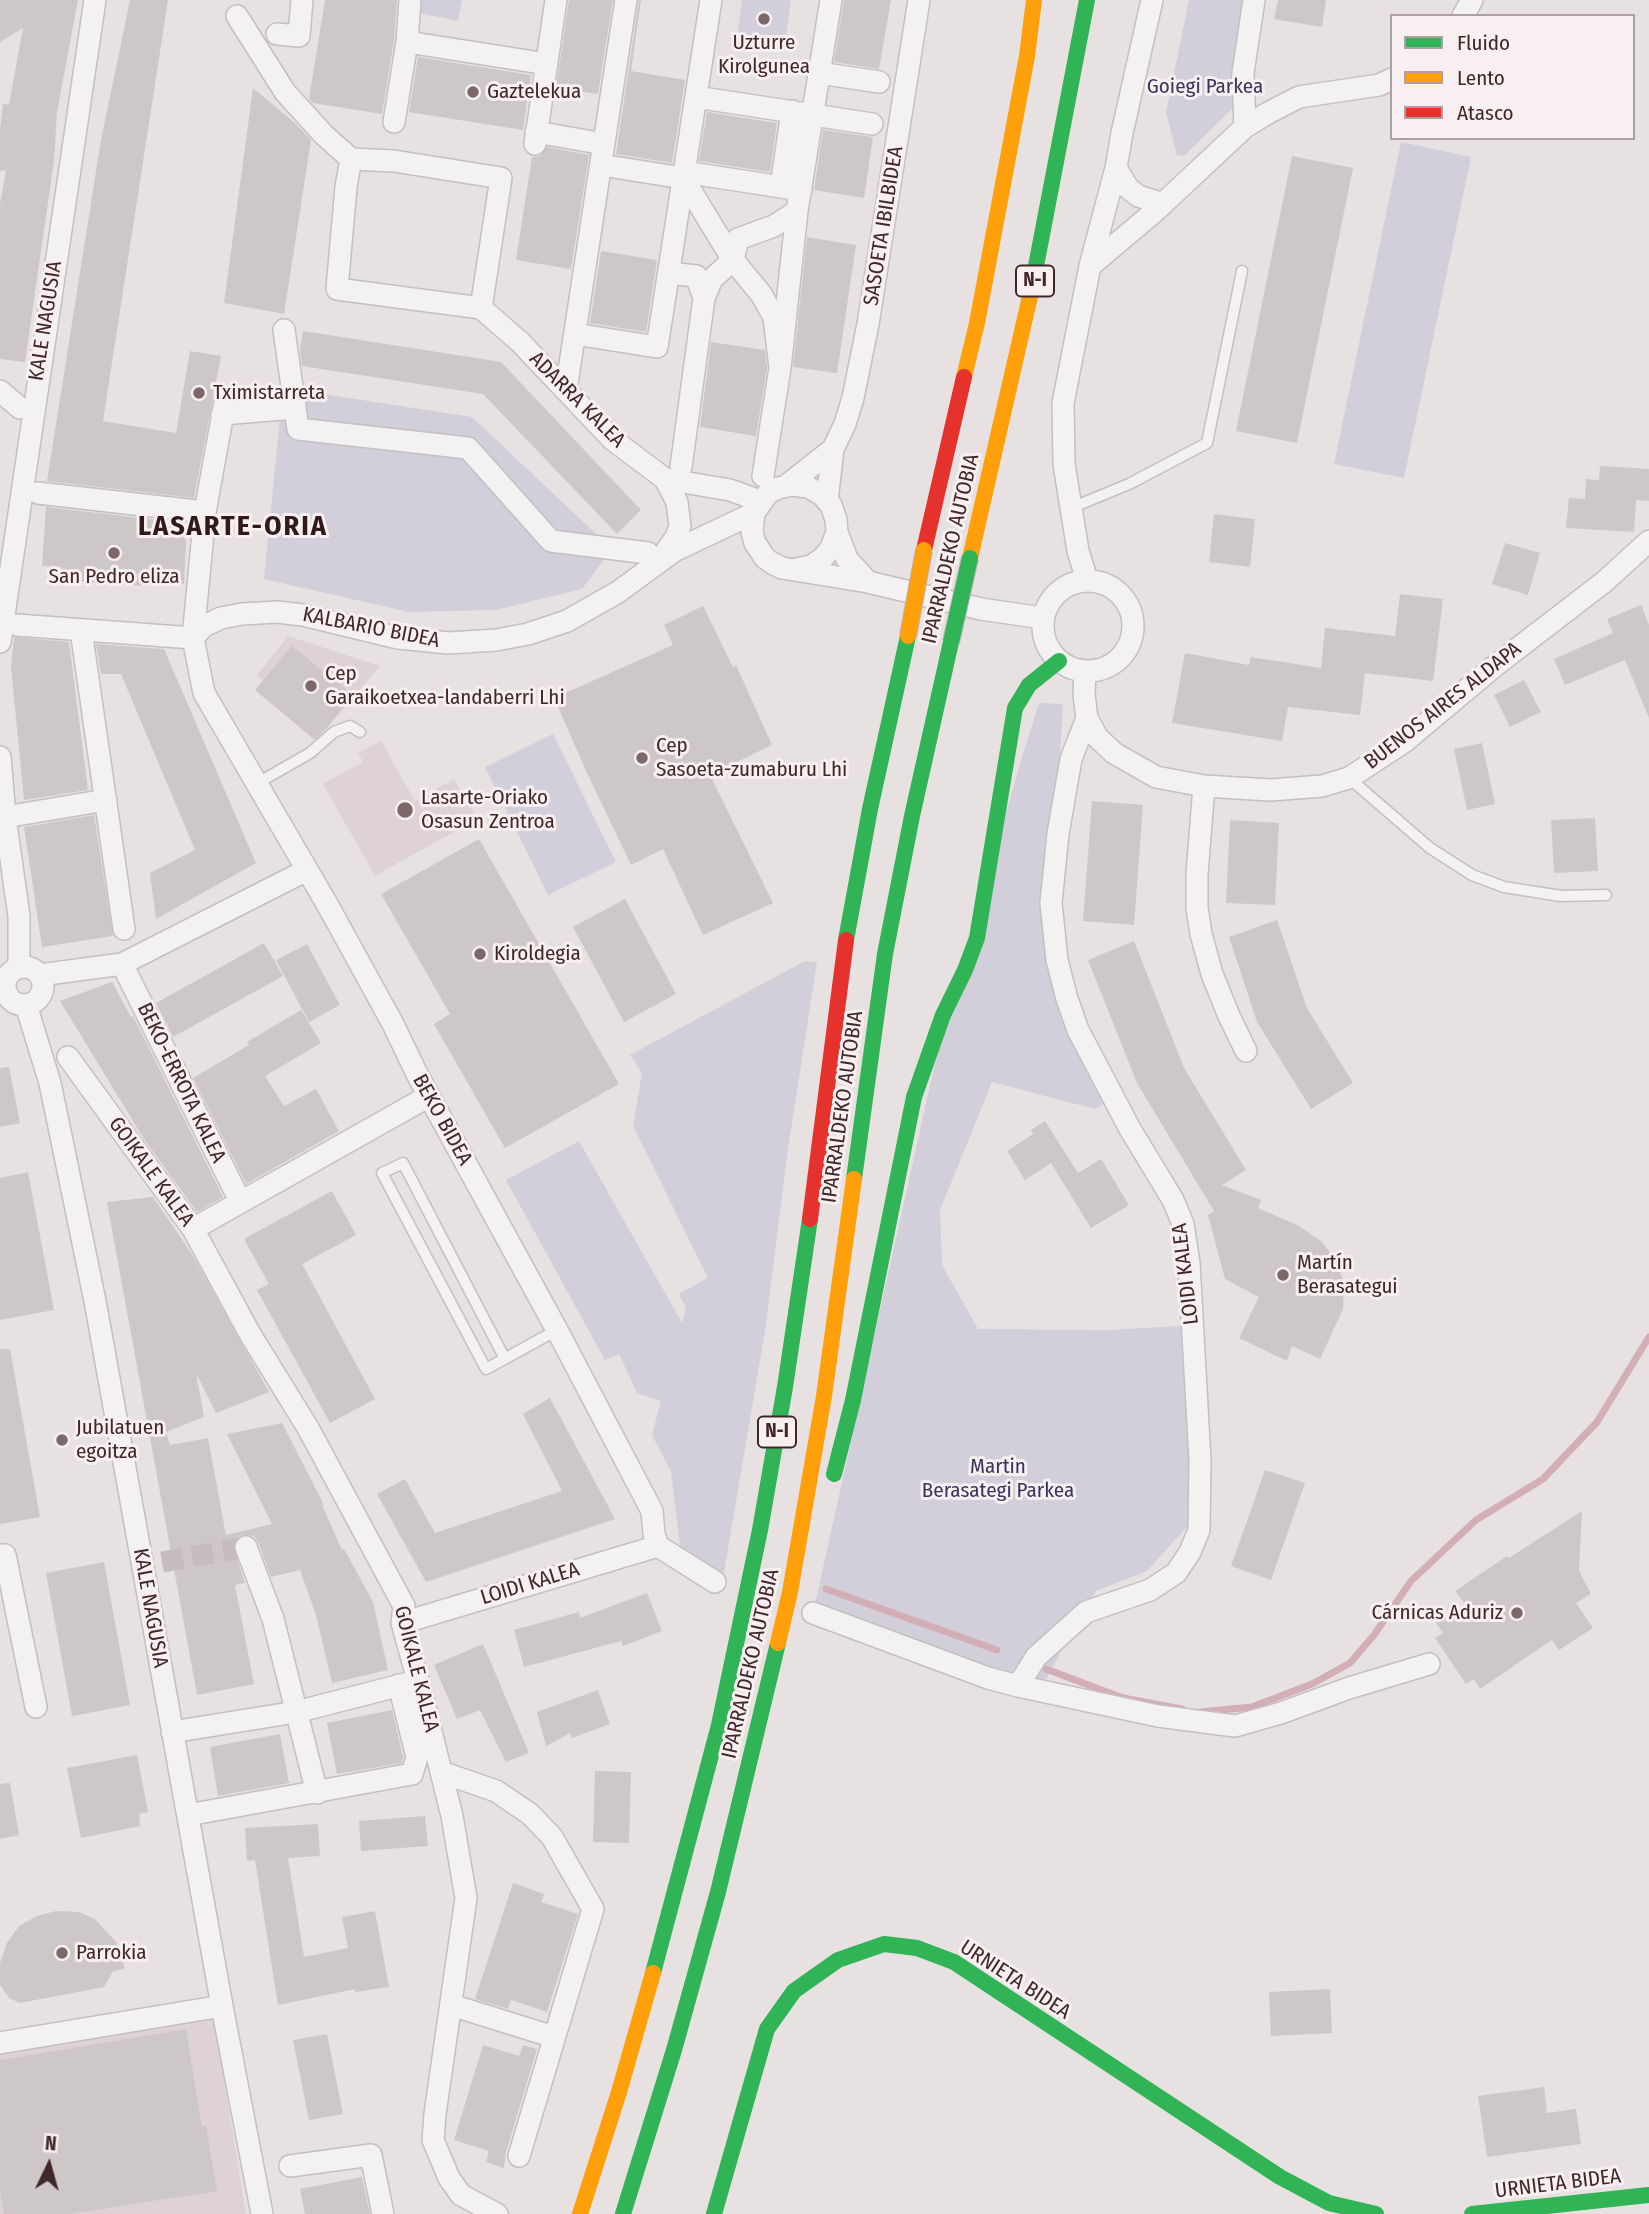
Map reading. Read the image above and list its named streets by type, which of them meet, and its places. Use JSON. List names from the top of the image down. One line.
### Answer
{"streets":{"main road":["N-I","IPARRALDEKO AUTOBIA","URNIETA BIDEA"],"street":["SASOETA IBILBIDEA","KALE NAGUSIA","ADARRA KALEA","KALBARIO BIDEA","BUENOS AIRES ALDAPA","BEKO-ERROTA KALEA","BEKO BIDEA","GOIKALE KALEA","LOIDI KALEA"]},"crossings":[["SASOETA IBILBIDEA","ADARRA KALEA"],["SASOETA IBILBIDEA","KALBARIO BIDEA"],["ADARRA KALEA","KALBARIO BIDEA"],["KALBARIO BIDEA","BEKO BIDEA"],["BEKO BIDEA","LOIDI KALEA"],["GOIKALE KALEA","LOIDI KALEA"]],"districts":["LASARTE-ORIA"],"parks":["Goiegi Parkea","Martin Berasategi Parkea"],"places":["Uzturre Kirolgunea","Gaztelekua","Tximistarreta","San Pedro eliza","Cep Garaikoetxea-landaberri Lhi","Cep Sasoeta-zumaburu Lhi","Lasarte-Oriako Osasun Zentroa","Kiroldegia","Martín Berasategui","Jubilatuen egoitza","Cárnicas Aduriz","Parrokia"],"legend":["Fluido","Lento","Atasco"],"north":"top"}
